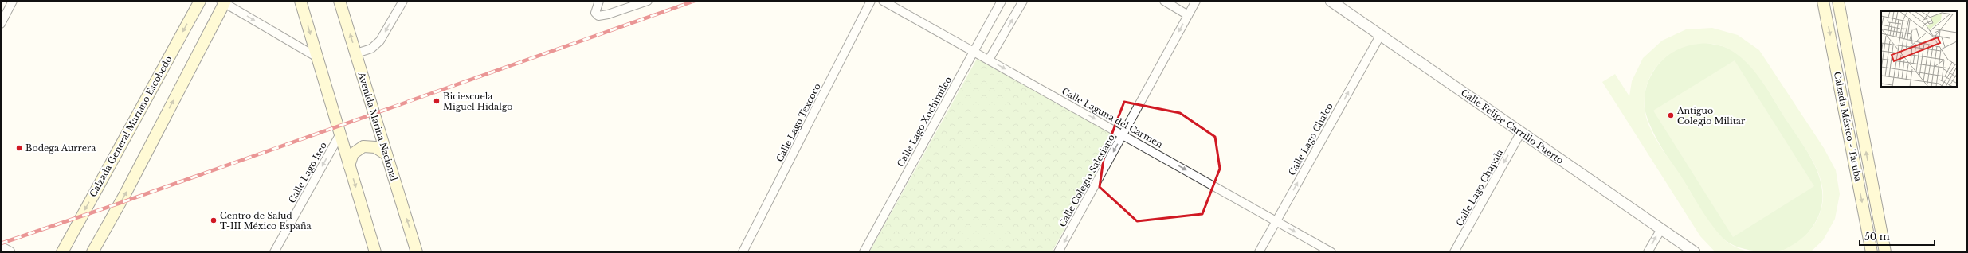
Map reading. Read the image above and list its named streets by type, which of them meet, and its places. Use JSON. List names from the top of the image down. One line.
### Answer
{"streets":{"main road":["Calzada General Mariano Escobedo","Avenida Marina Nacional","Calzada México - Tacuba"],"street":["Calle Laguna del Carmen","Calle Lago Xochimilco","Calle Lago Texcoco","Calle Felipe Carrillo Puerto","Calle Lago Chalco","Calle Lago Iseo","Calle Colegio Salesiano","Calle Lago Chapala"]},"crossings":[["Calle Laguna del Carmen","Calle Lago Xochimilco"],["Calle Laguna del Carmen","Calle Lago Chalco"],["Calle Laguna del Carmen","Calle Colegio Salesiano"],["Calle Felipe Carrillo Puerto","Calle Lago Chalco"],["Calle Felipe Carrillo Puerto","Calle Lago Chapala"]],"one_way":["Calle Laguna del Carmen","Calle Lago Chalco","Calle Lago Iseo","Calle Colegio Salesiano","Calle Lago Chapala"],"places":["Biciescuela Miguel Hidalgo","Antiguo Colegio Militar","Bodega Aurrera","Centro de Salud T-III México España"],"scale_bar":"50 m"}
